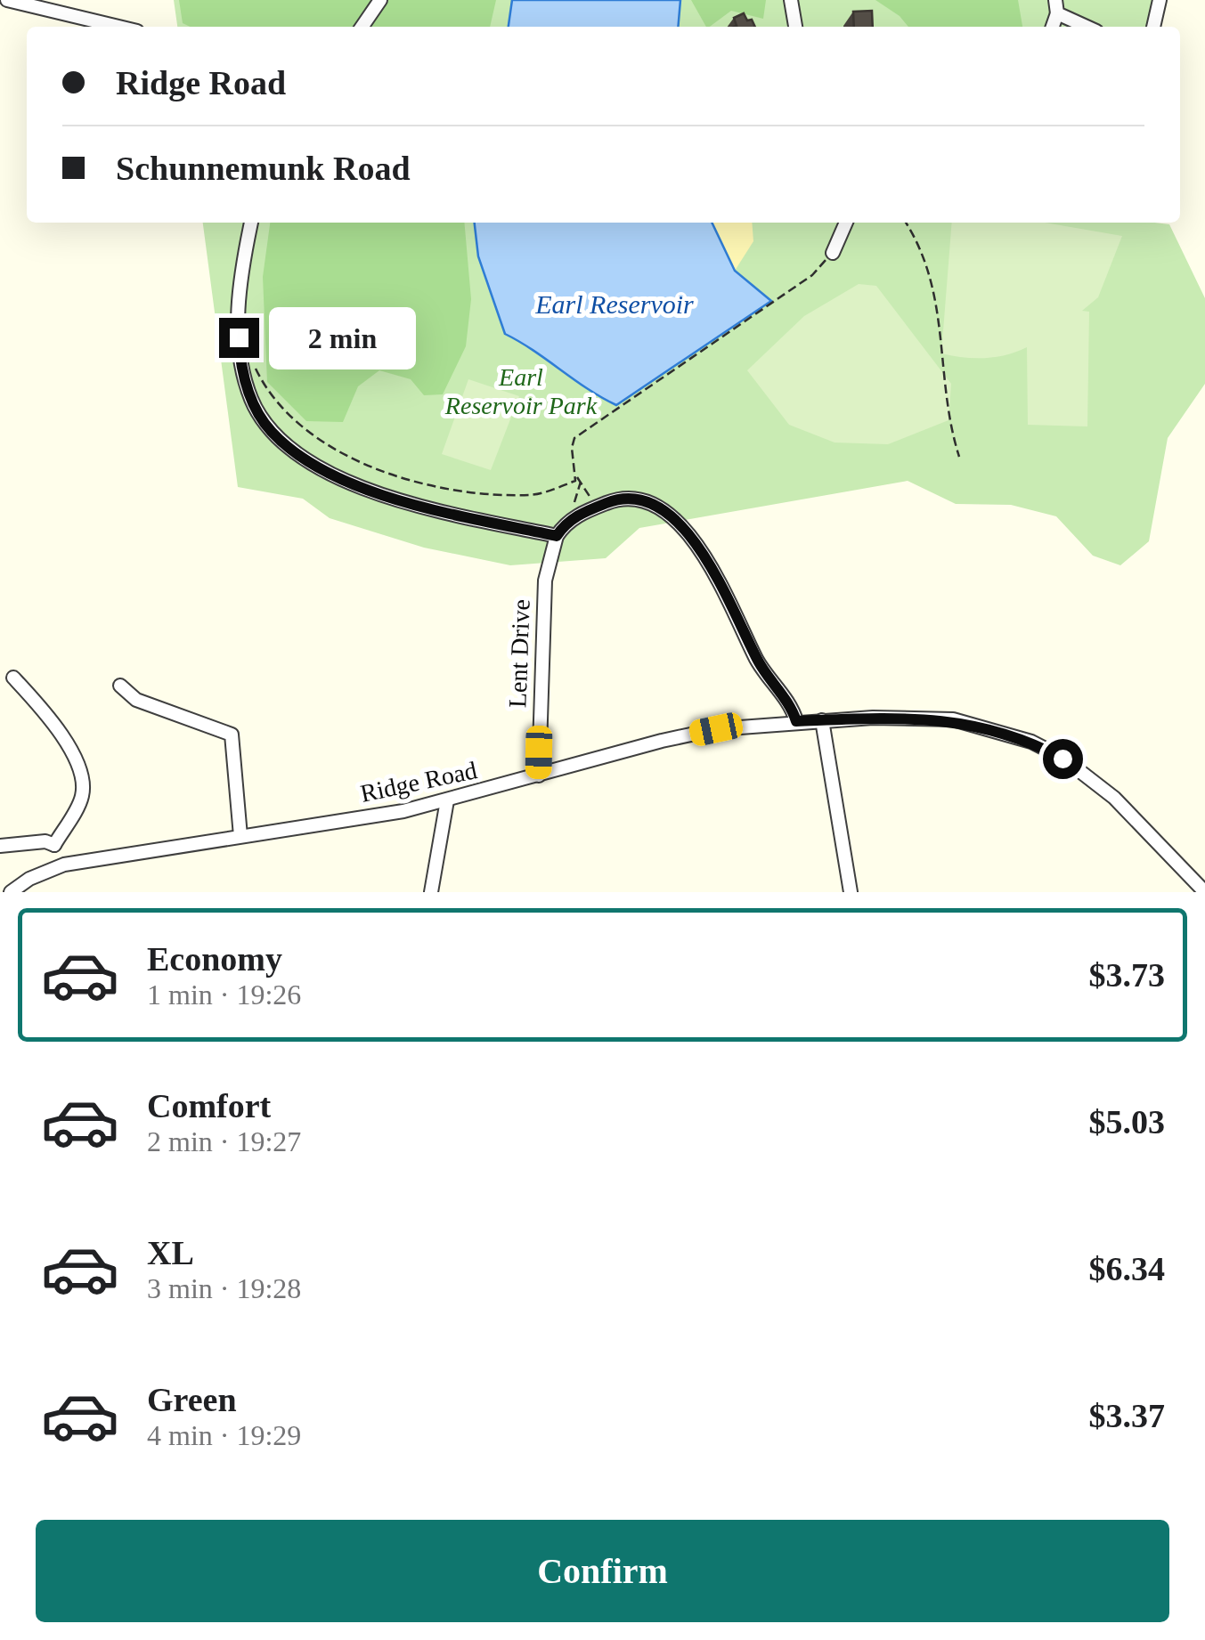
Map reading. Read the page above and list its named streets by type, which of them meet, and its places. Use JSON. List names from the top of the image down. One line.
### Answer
{"streets":{"street":["Lent Drive","Ridge Road"]},"crossings":[["Lent Drive","Ridge Road"]],"water":["Earl Reservoir"],"parks":["Earl Reservoir Park"],"page":{"banner":["Ridge Road","Schunnemunk Road"],"bubble":"2 min","list":[{"name":"Economy","note":"1 min · 19:26","value":"$3.73"},{"name":"Comfort","note":"2 min · 19:27","value":"$5.03"},{"name":"XL","note":"3 min · 19:28","value":"$6.34"},{"name":"Green","note":"4 min · 19:29","value":"$3.37"}],"buttons":"Confirm"}}
